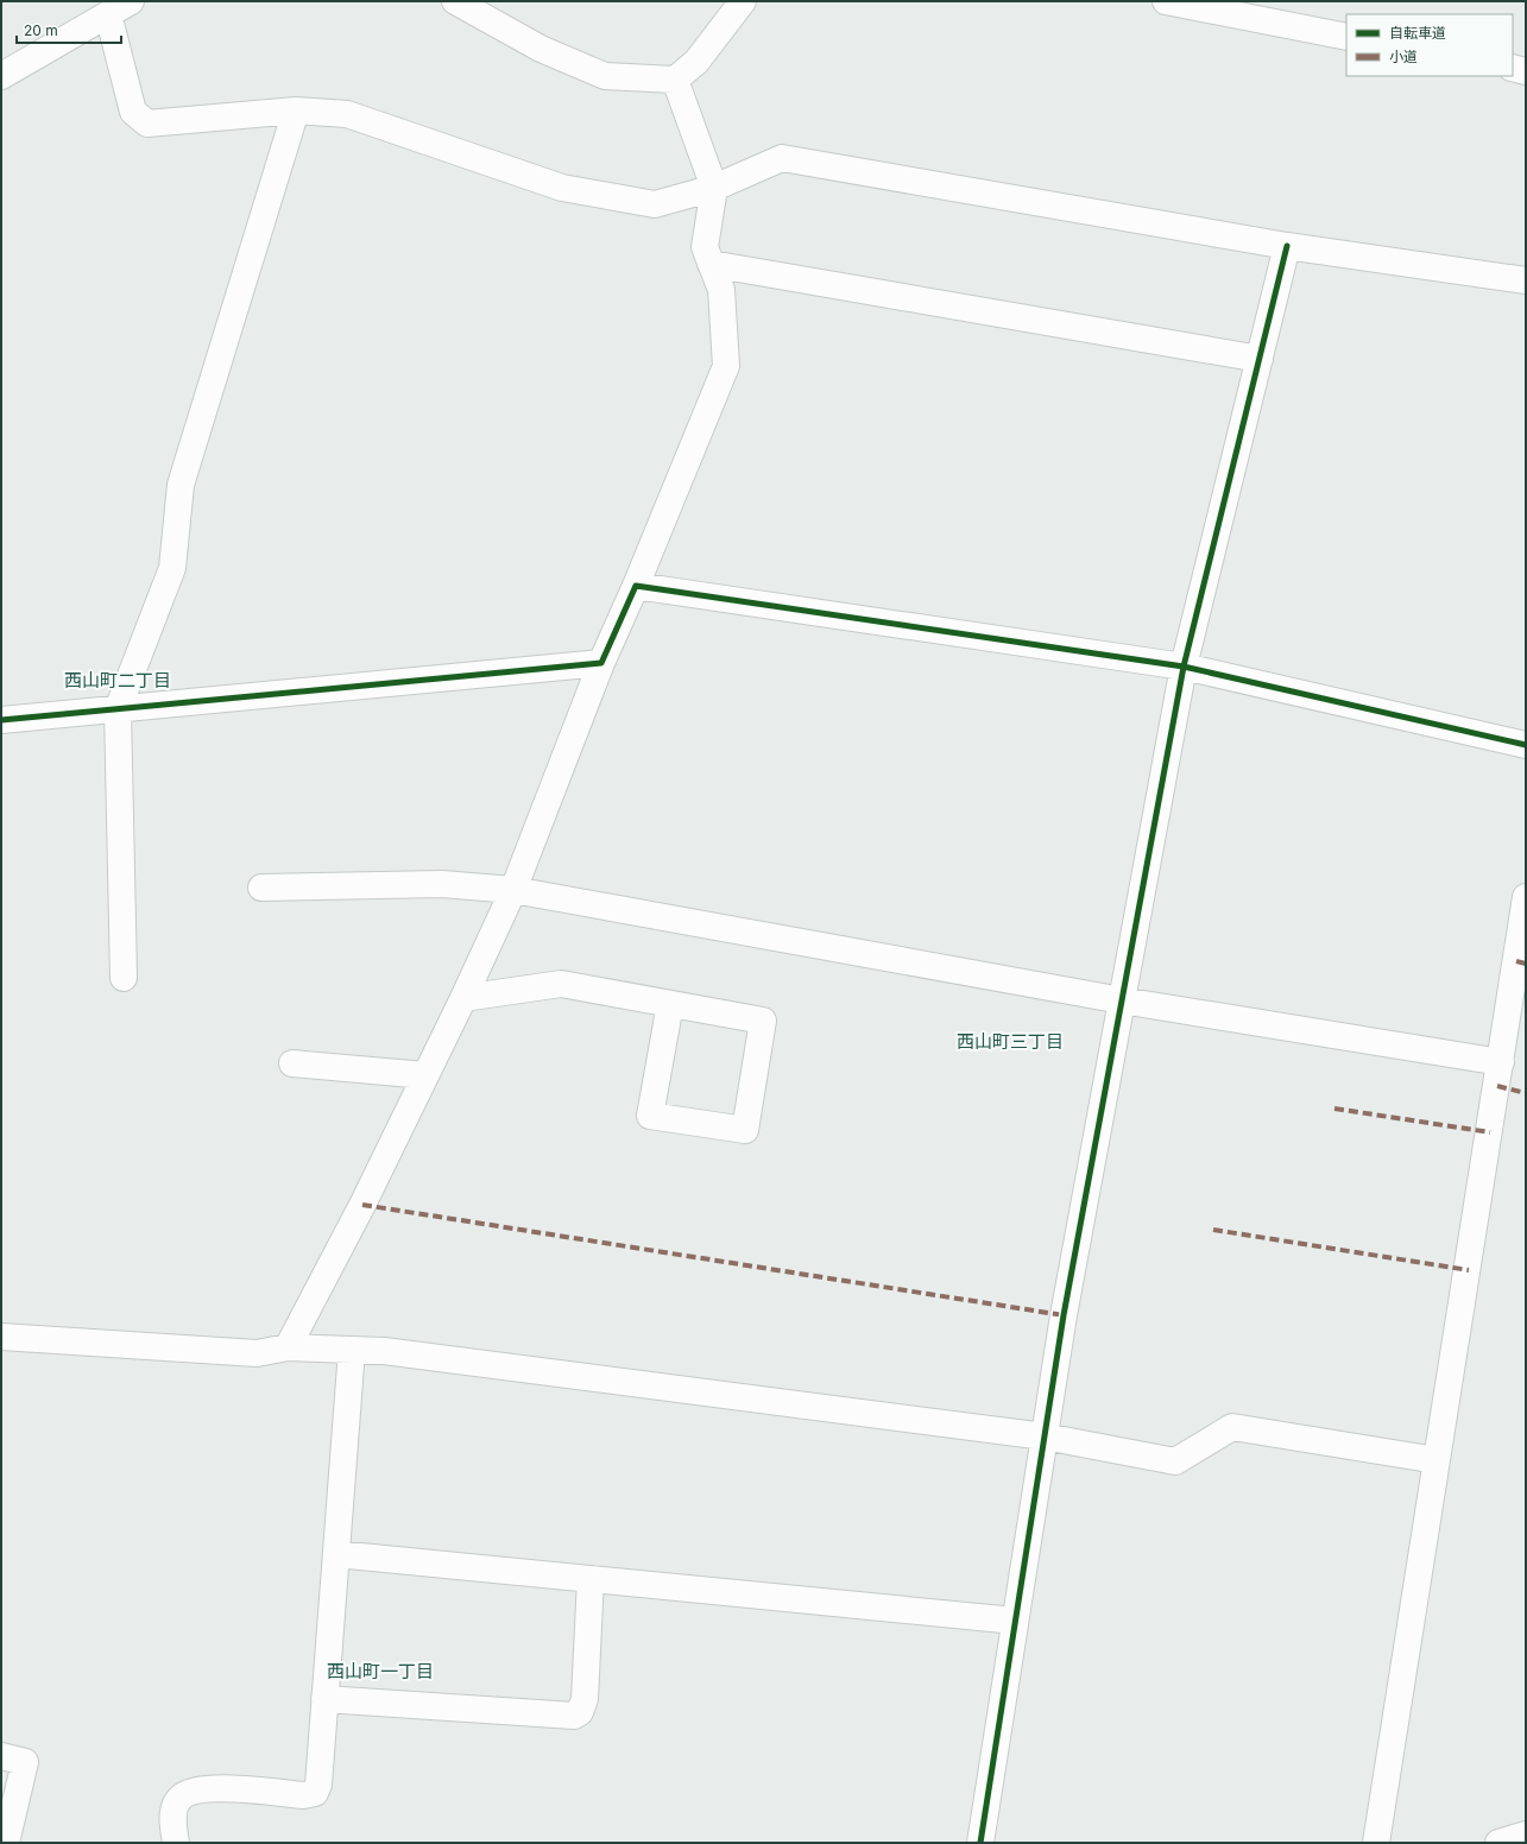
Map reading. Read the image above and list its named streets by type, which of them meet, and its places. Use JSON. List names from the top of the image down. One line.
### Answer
{"districts":["西山町二丁目","西山町三丁目","西山町一丁目"],"legend":["自転車道","小道"],"scale_bar":"20 m"}
